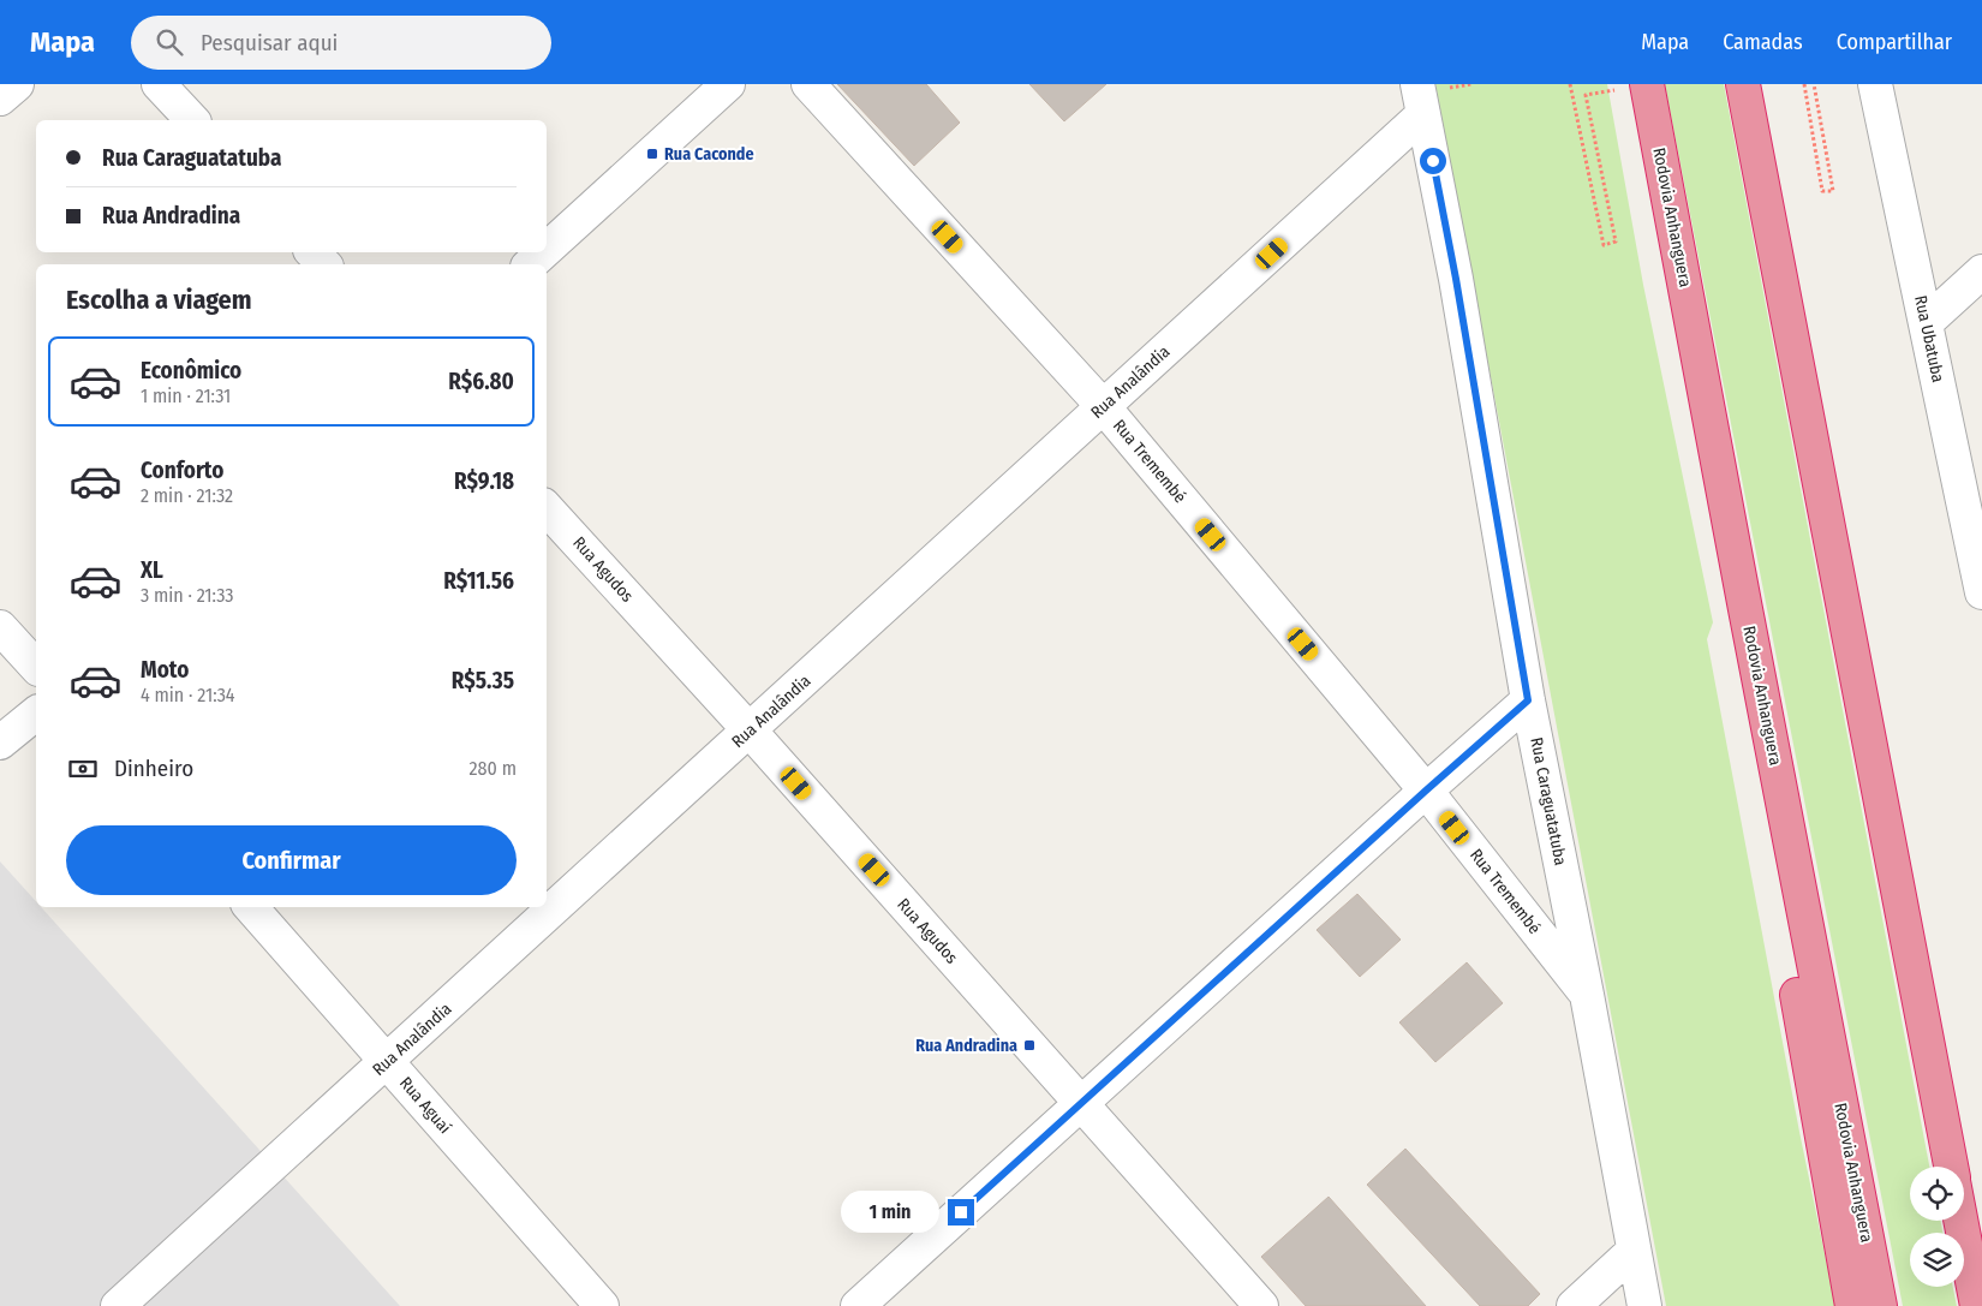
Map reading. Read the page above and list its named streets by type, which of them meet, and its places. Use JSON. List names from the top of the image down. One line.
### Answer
{"streets":{"highway":["Rodovia Anhanguera"],"street":["Rua Ubatuba","Rua Analândia","Rua Tremembé","Rua Agudos","Rua Caraguatatuba","Rua Aguaí"]},"crossings":[["Rua Analândia","Rua Tremembé"],["Rua Analândia","Rua Agudos"],["Rua Analândia","Rua Caraguatatuba"],["Rua Analândia","Rua Aguaí"],["Rua Tremembé","Rua Caraguatatuba"]],"places":{"transit":["Rua Caconde","Rua Andradina"]},"page":{"header":"Mapa","search":"Pesquisar aqui","nav":["Mapa","Camadas","Compartilhar"],"banner":["Rua Caraguatatuba","Rua Andradina"],"heading":"Escolha a viagem","list":[{"name":"Econômico","note":"1 min · 21:31","value":"R$6.80"},{"name":"Conforto","note":"2 min · 21:32","value":"R$9.18"},{"name":"XL","note":"3 min · 21:33","value":"R$11.56"},{"name":"Moto","note":"4 min · 21:34","value":"R$5.35"}],"pay":["Dinheiro","280 m"],"buttons":"Confirmar","bubble":"1 min"}}
